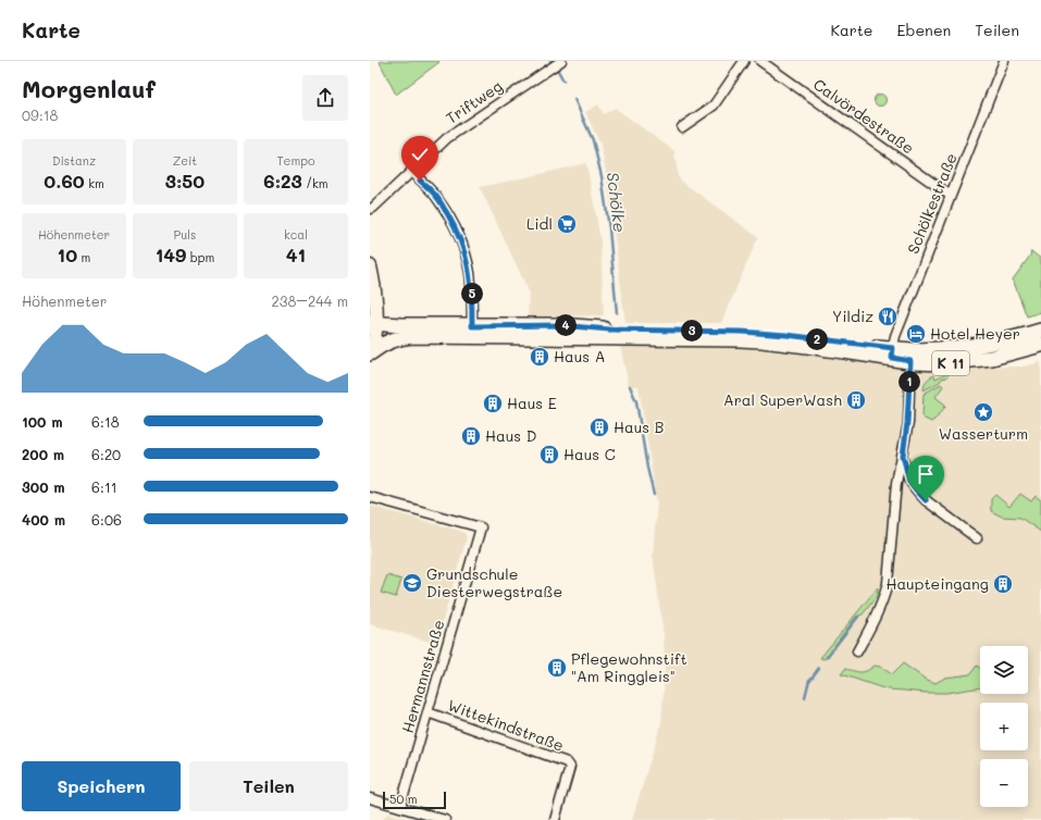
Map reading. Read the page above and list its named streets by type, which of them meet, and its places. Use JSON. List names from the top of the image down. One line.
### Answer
{"streets":{"main road":["K 11"],"street":["Triftweg","Calvördestraße","Schölkestraße","Hermannstraße","Wittekindstraße"]},"crossings":[["Calvördestraße","Schölkestraße"],["Schölkestraße","K 11"],["Hermannstraße","Wittekindstraße"]],"water":["Schölke"],"places":{"supermarket":["Lidl"],"restaurant":["Yildiz"],"hotel":["Hotel Heyer"],"building":["Haus A","Aral SuperWash","Haus E","Haus B","Haus D","Haus C","Haupteingang","Pflegewohnstift \"Am Ringgleis\""],"place":["Wasserturm"],"school or university":["Grundschule Diesterwegstraße"]},"scale_bar":"50 m","page":{"header":"Karte","nav":["Karte","Ebenen","Teilen"],"heading":["Morgenlauf","09:18"],"stats":[["Distanz","0.60 km"],["Zeit","3:50"],["Tempo","6:23 /km"],["Höhenmeter","10 m"],["Puls","149 bpm"],["kcal","41"]],"chart":["Höhenmeter","238–244 m"],"pins":["5","4","3","2","1"],"list":[{"name":"100 m","note":"6:18"},{"name":"200 m","note":"6:20"},{"name":"300 m","note":"6:11"},{"name":"400 m","note":"6:06"}],"map_buttons":["+","−"],"buttons":["Speichern","Teilen"],"scale":"50 m"}}
